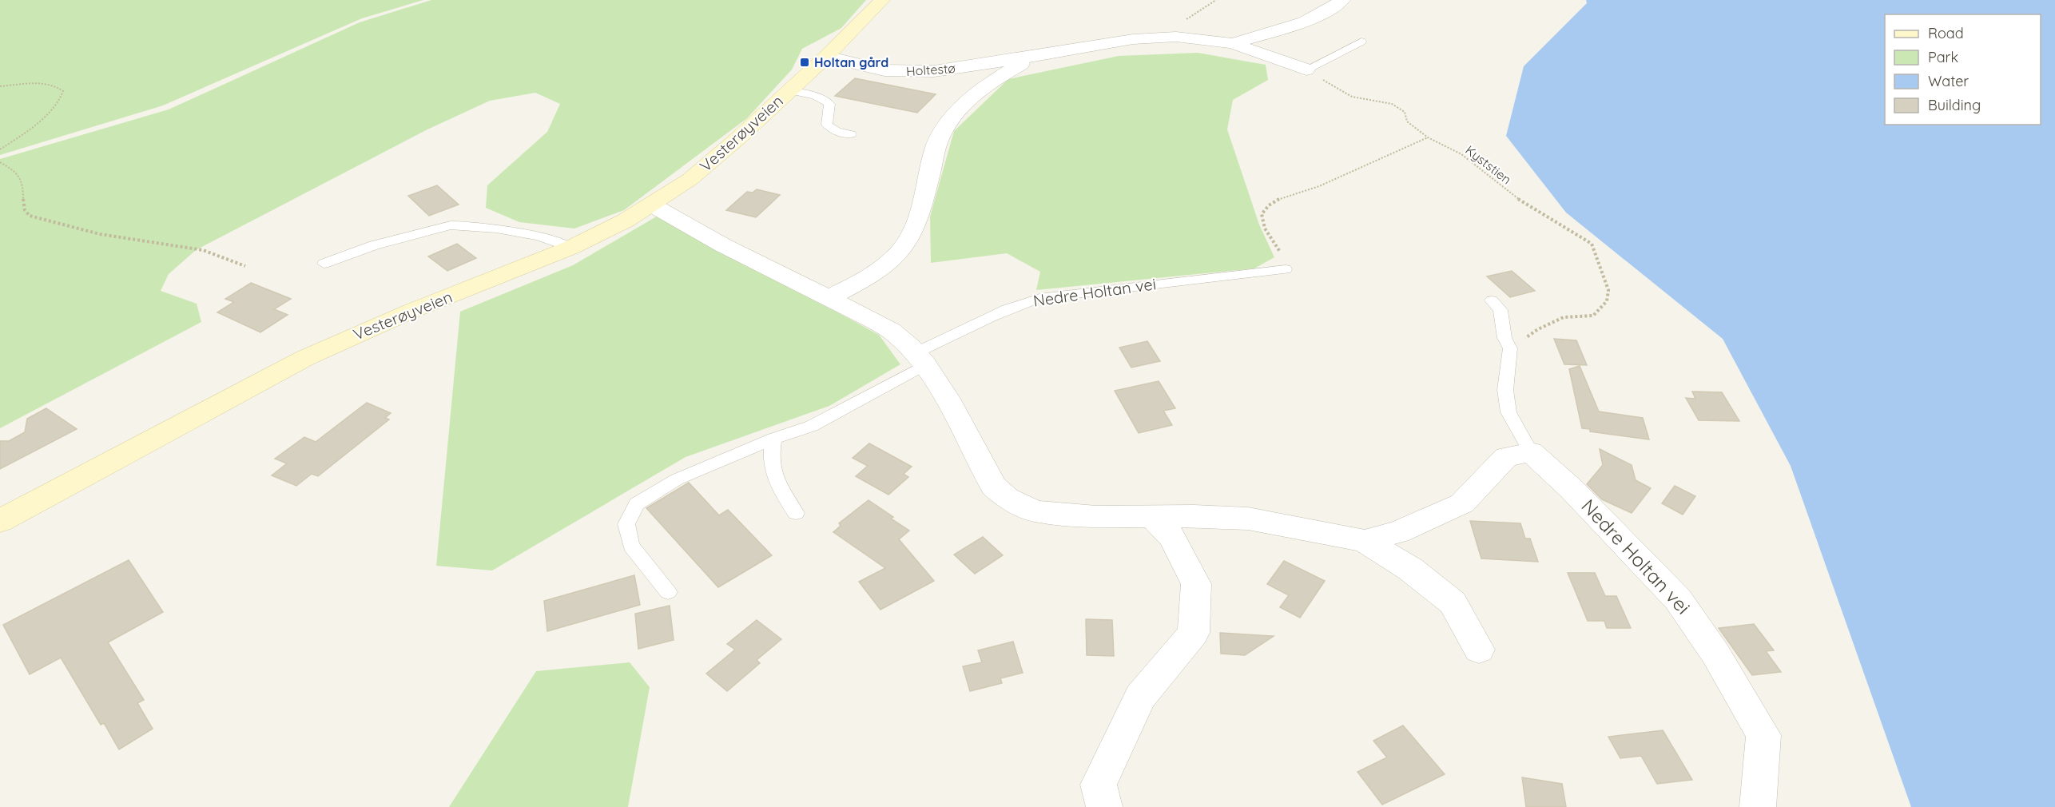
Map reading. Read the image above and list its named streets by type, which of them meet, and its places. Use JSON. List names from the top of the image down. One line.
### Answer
{"streets":{"main road":["Vesterøyveien"],"street":["Holtestø","Nedre Holtan vei"],"path":["Kyststien"]},"crossings":[["Holtestø","Vesterøyveien"],["Holtestø","Kyststien"],["Kyststien","Nedre Holtan vei"]],"places":{"transit":["Holtan gård"]},"legend":["Road","Park","Water","Building"]}
